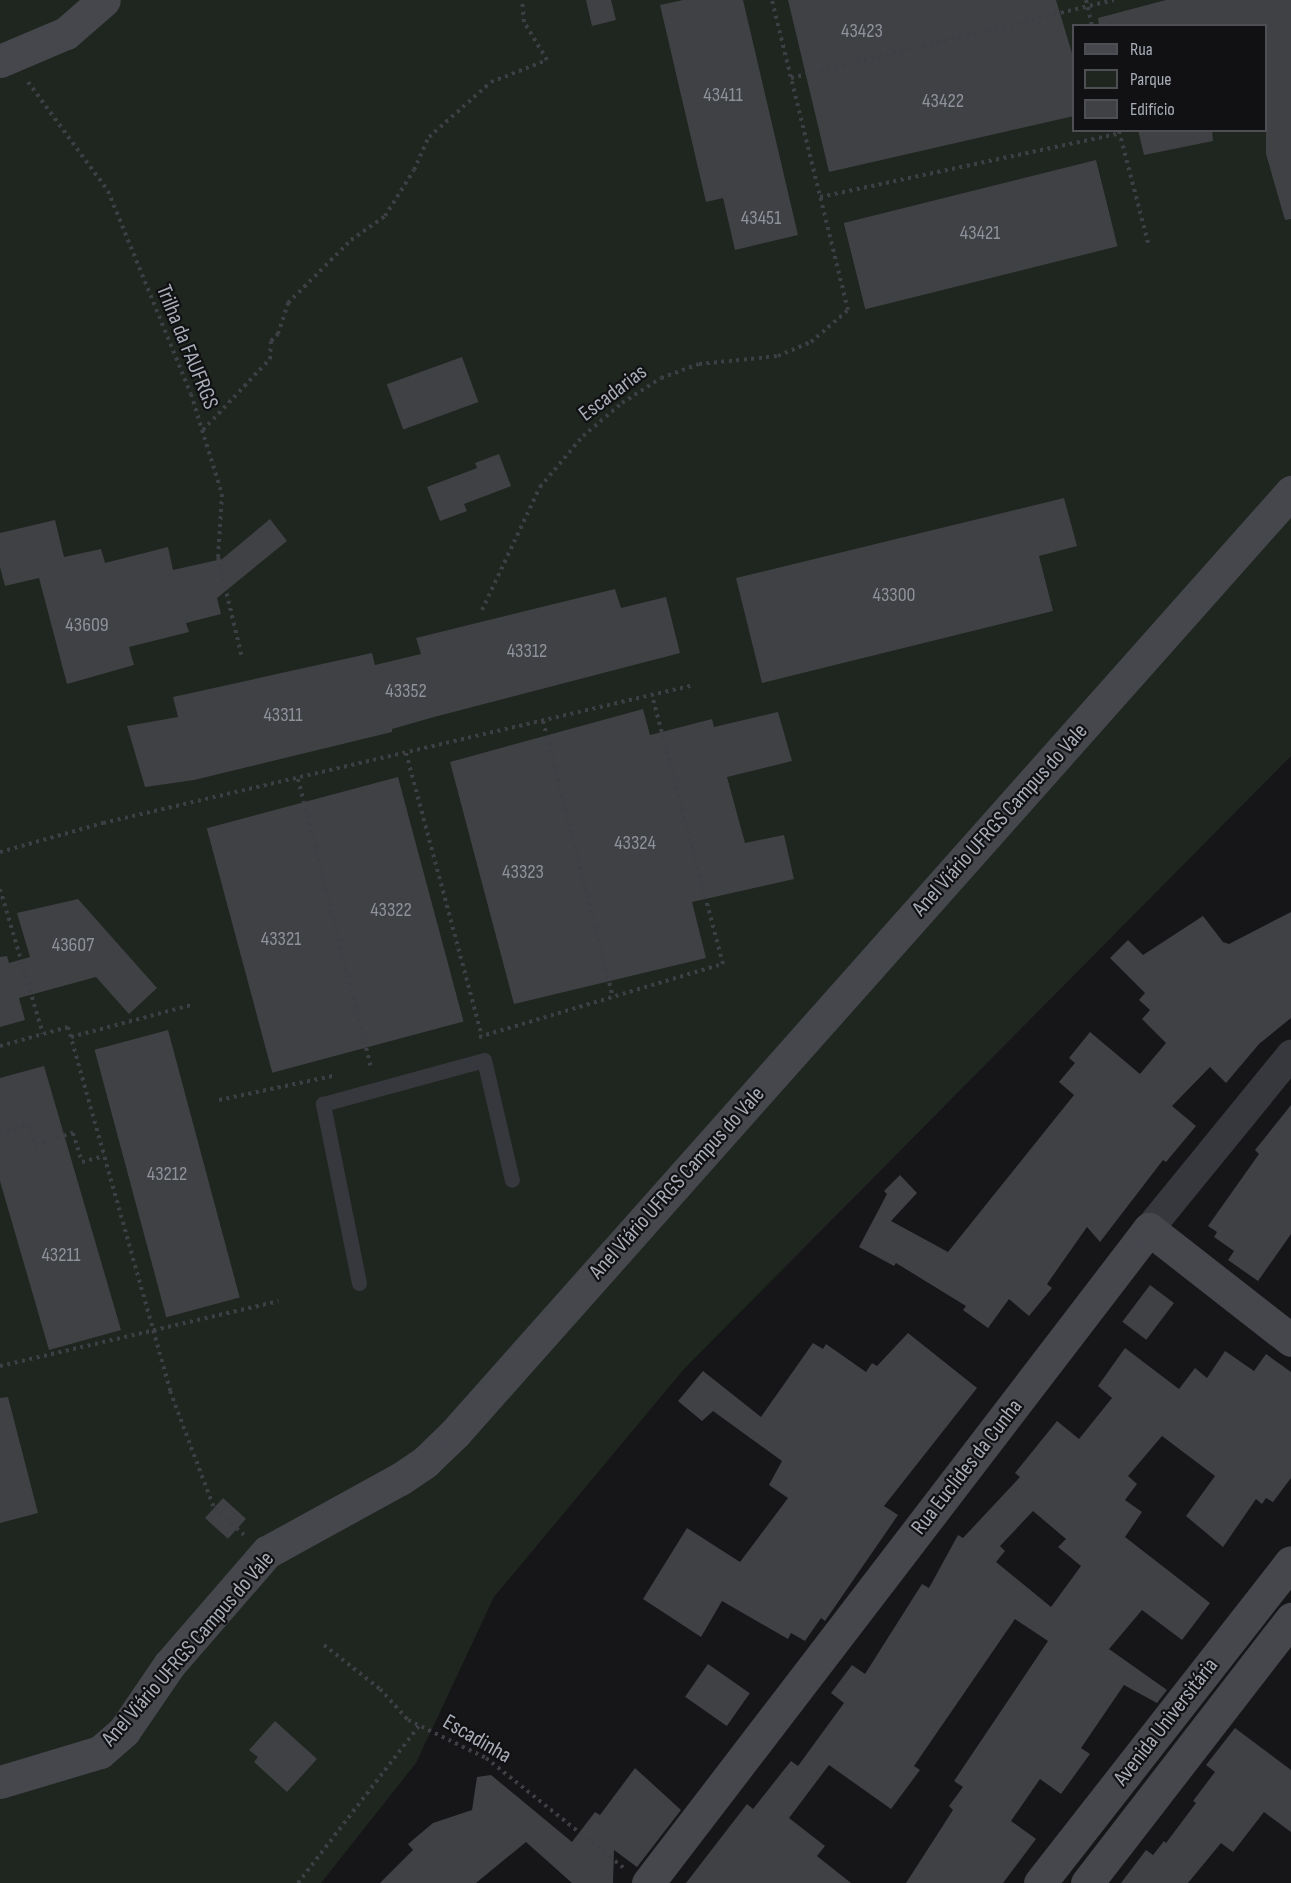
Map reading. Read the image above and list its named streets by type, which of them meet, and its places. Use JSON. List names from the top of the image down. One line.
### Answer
{"streets":{"street":["Anel Viário UFRGS Campus do Vale","Rua Euclides da Cunha","Avenida Universitária"],"path":["Trilha da FAUFRGS","Escadarias","Escadinha"]},"crossings":[["Rua Euclides da Cunha","Escadinha"]],"house_numbers":["43423","43411","43422","43451","43421","43300","43609","43312","43352","43311","43324","43323","43322","43321","43607","43212","43211"],"legend":["Rua","Parque","Edifício"]}
